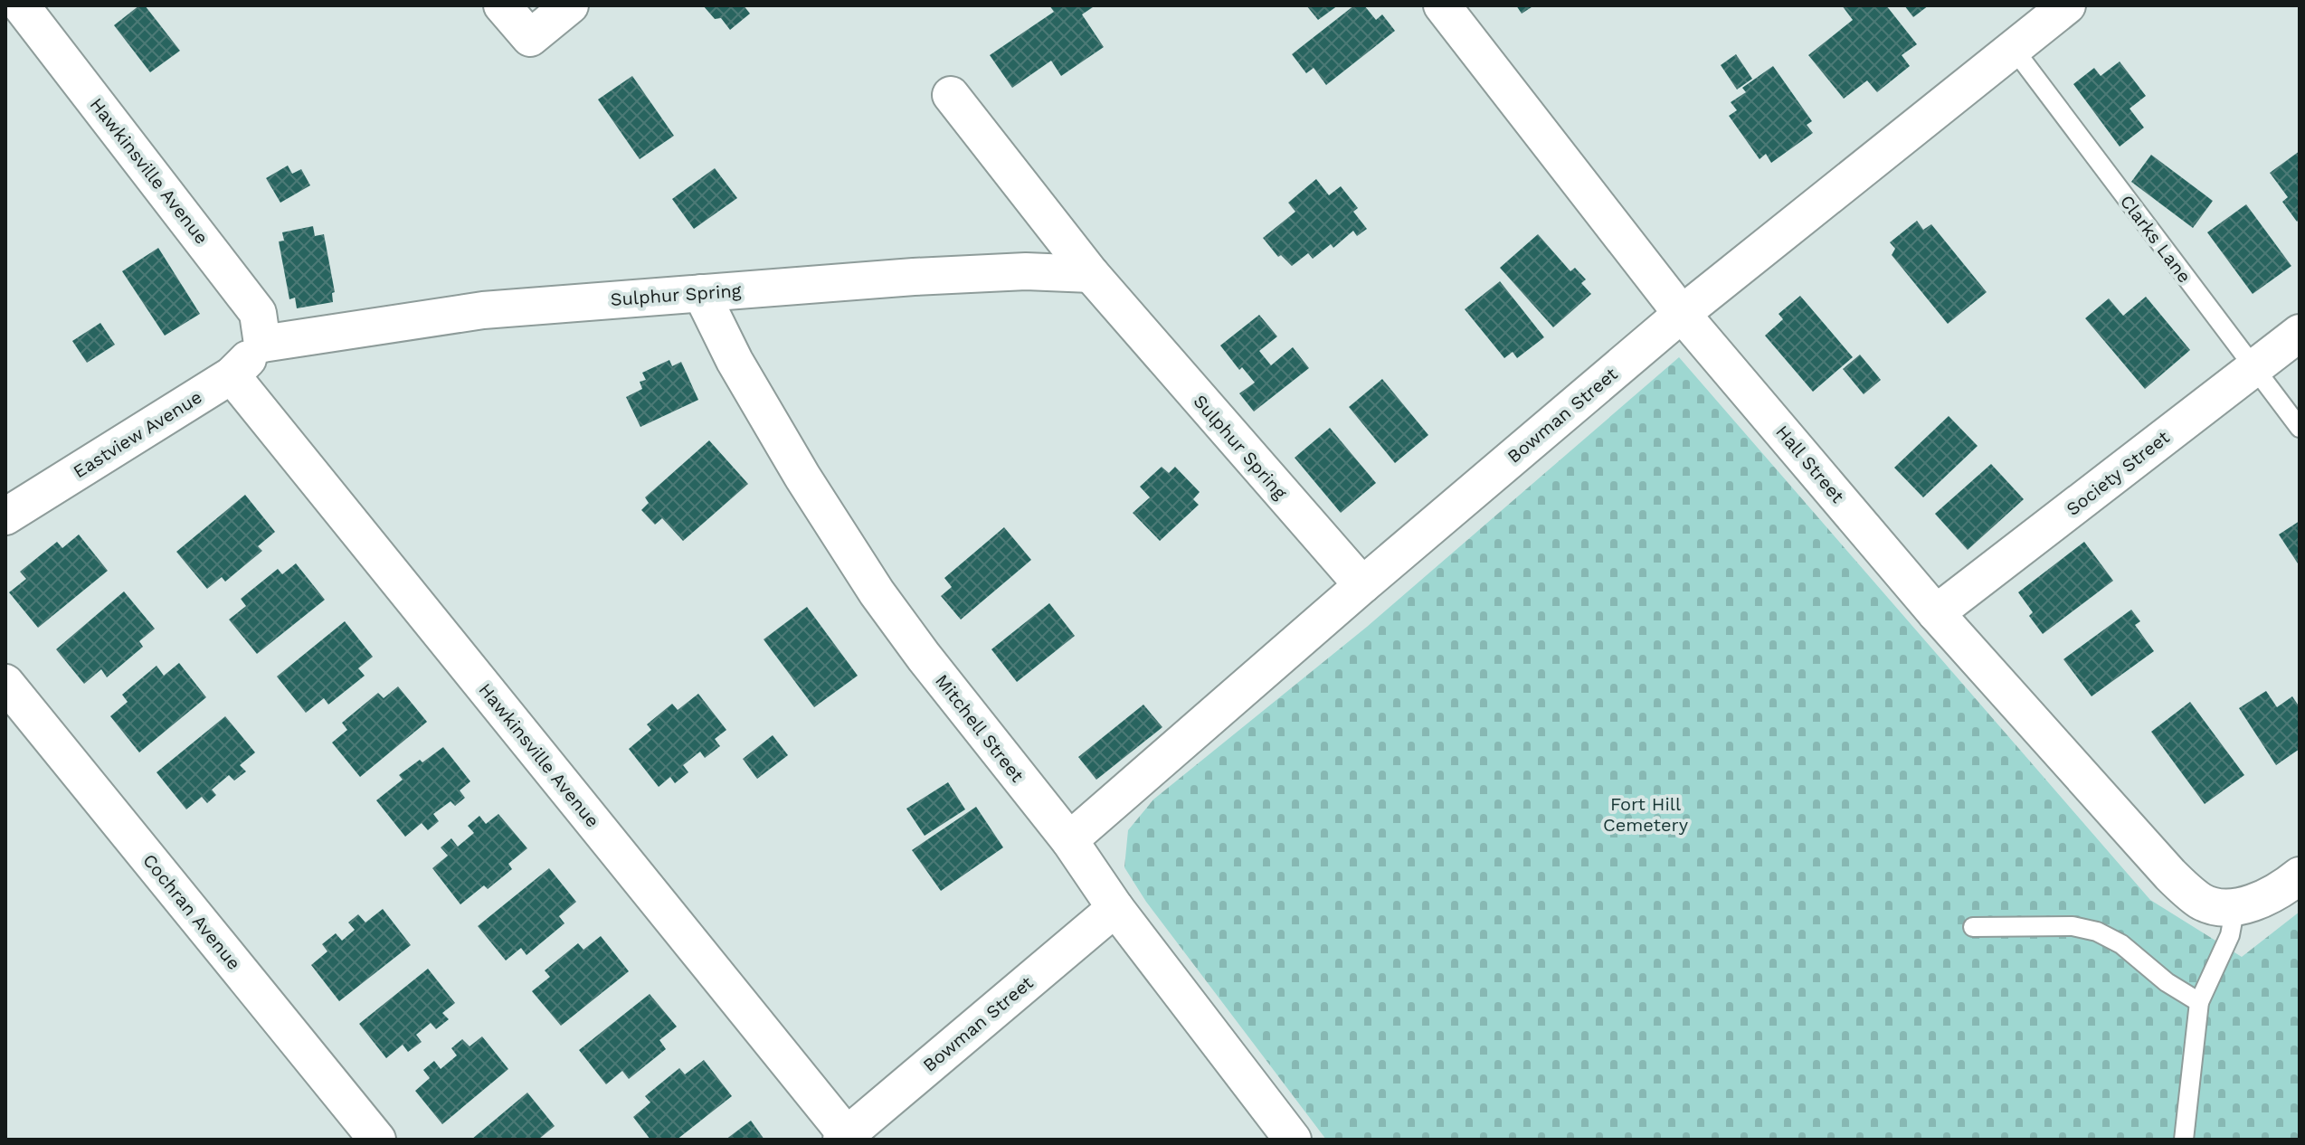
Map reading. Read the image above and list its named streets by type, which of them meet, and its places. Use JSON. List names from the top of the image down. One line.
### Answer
{"streets":{"street":["Hawkinsville Avenue","Sulphur Spring","Bowman Street","Eastview Avenue","Hall Street","Society Street","Mitchell Street","Cochran Avenue"],"lane":["Clarks Lane"]},"crossings":[["Hawkinsville Avenue","Sulphur Spring"],["Hawkinsville Avenue","Bowman Street"],["Hawkinsville Avenue","Eastview Avenue"],["Clarks Lane","Bowman Street"],["Clarks Lane","Society Street"],["Sulphur Spring","Bowman Street"],["Sulphur Spring","Eastview Avenue"],["Sulphur Spring","Mitchell Street"],["Bowman Street","Hall Street"],["Bowman Street","Mitchell Street"],["Hall Street","Society Street"]],"parks":["Fort Hill Cemetery"]}
